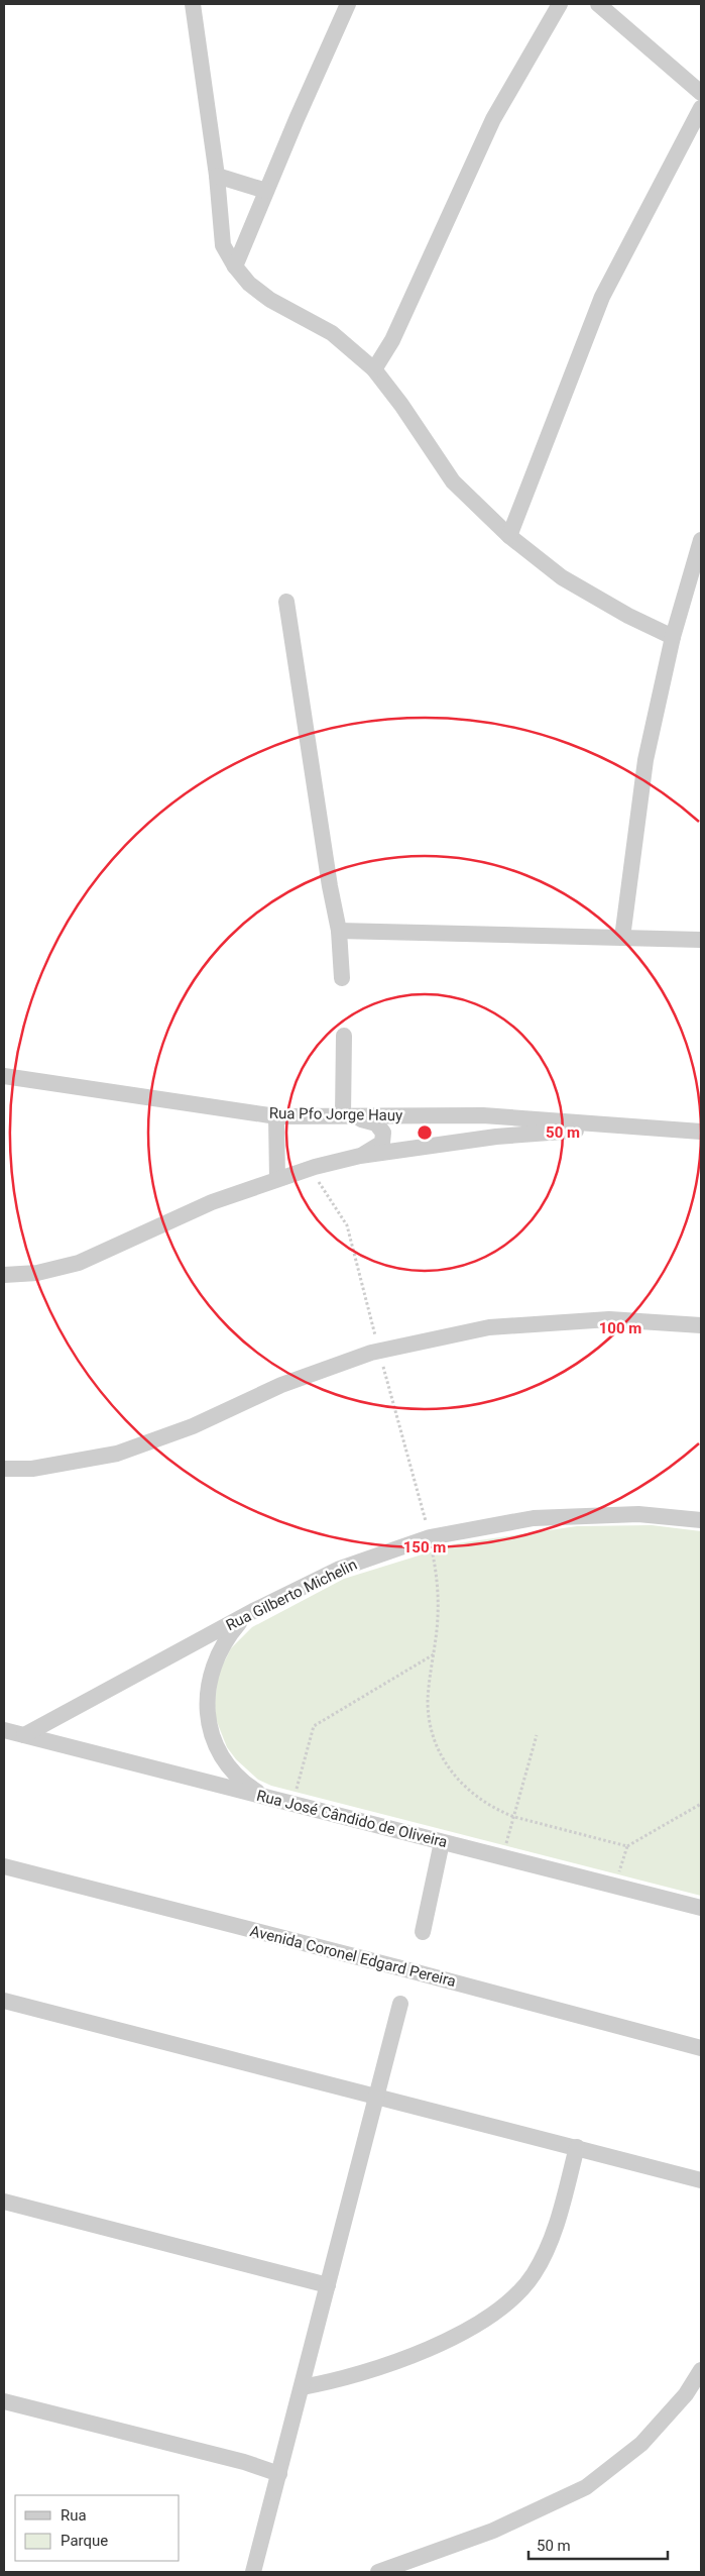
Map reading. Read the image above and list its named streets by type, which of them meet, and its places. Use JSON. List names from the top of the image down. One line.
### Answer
{"streets":{"street":["Rua Pfo Jorge Hauy","Rua Gilberto Michelin","Rua José Cândido de Oliveira","Avenida Coronel Edgard Pereira"]},"crossings":[["Rua Gilberto Michelin","Rua José Cândido de Oliveira"]],"legend":["Rua","Parque"],"scale_bar":"50 m","rings":["50 m","100 m","150 m"]}
